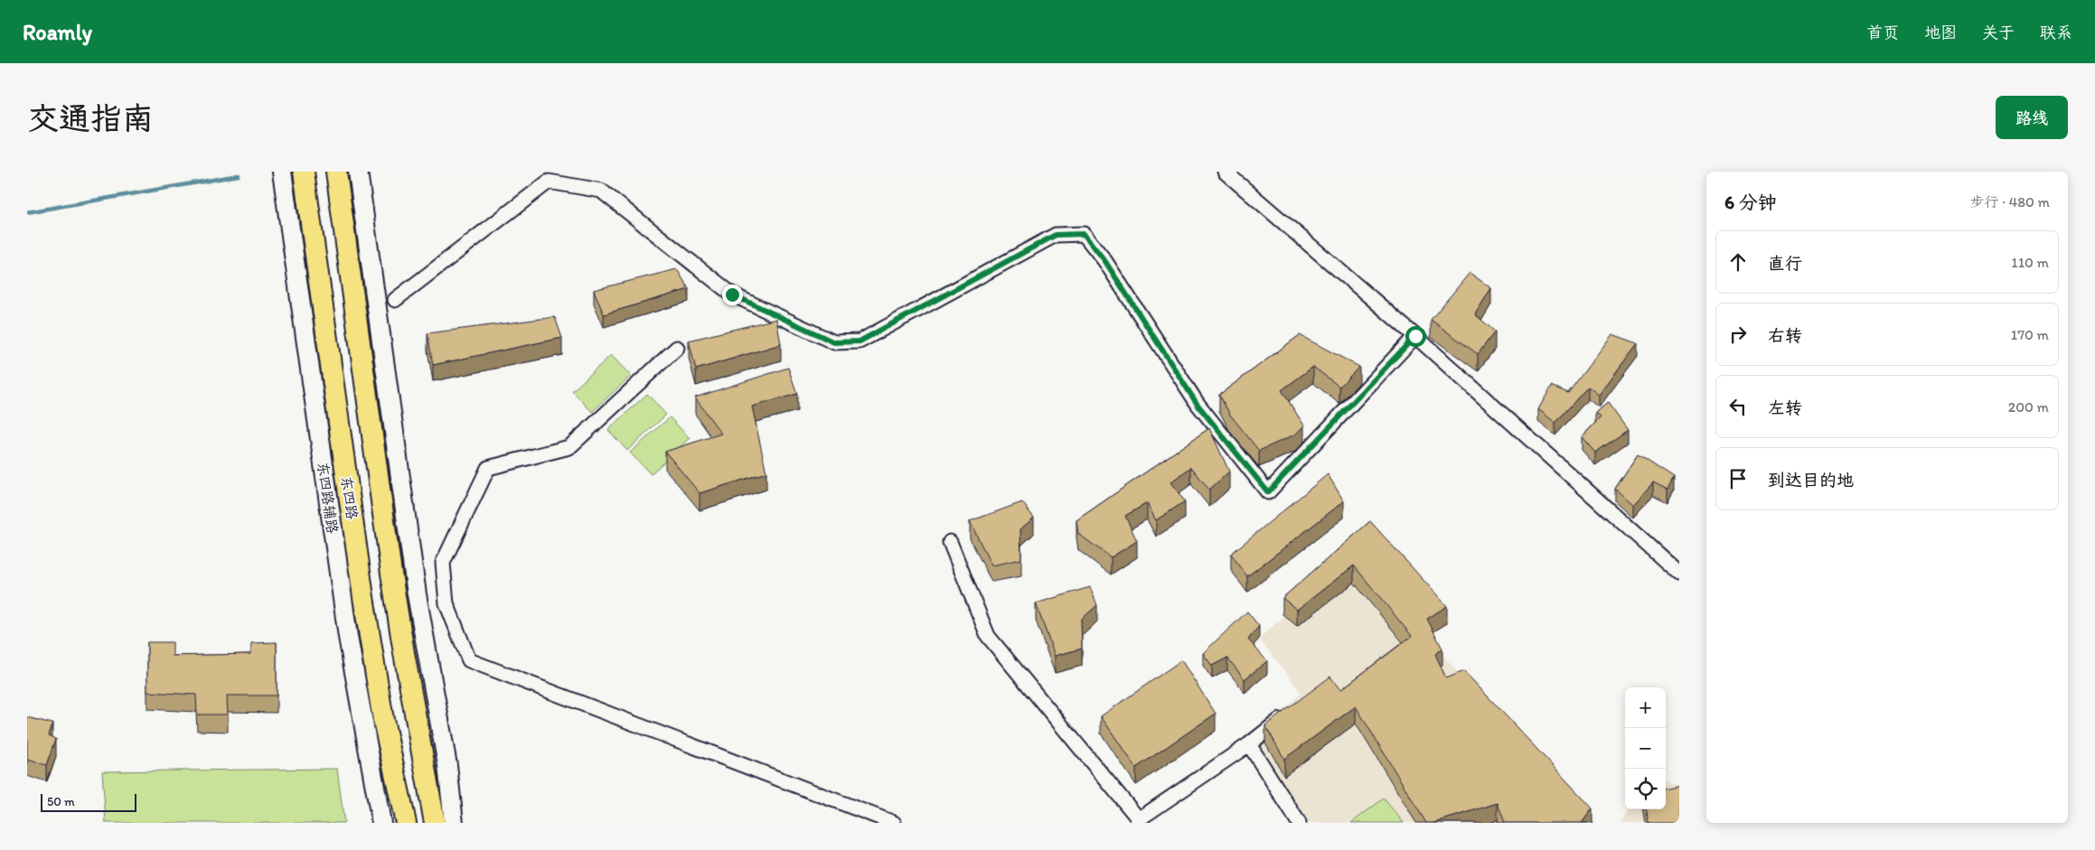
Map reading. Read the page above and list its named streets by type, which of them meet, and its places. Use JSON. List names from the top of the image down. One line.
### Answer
{"streets":{"main road":["东四路辅路","东四路"]},"scale_bar":"50 m","page":{"header":"Roamly","nav":["首页","地图","关于","联系"],"buttons":"路线","title":"交通指南","heading":["6 分钟","步行 · 480 m"],"list":[["直行","110 m"],["右转","170 m"],["左转","200 m"],"到达目的地"],"map_buttons":["+","−"],"scale":"50 m"}}
